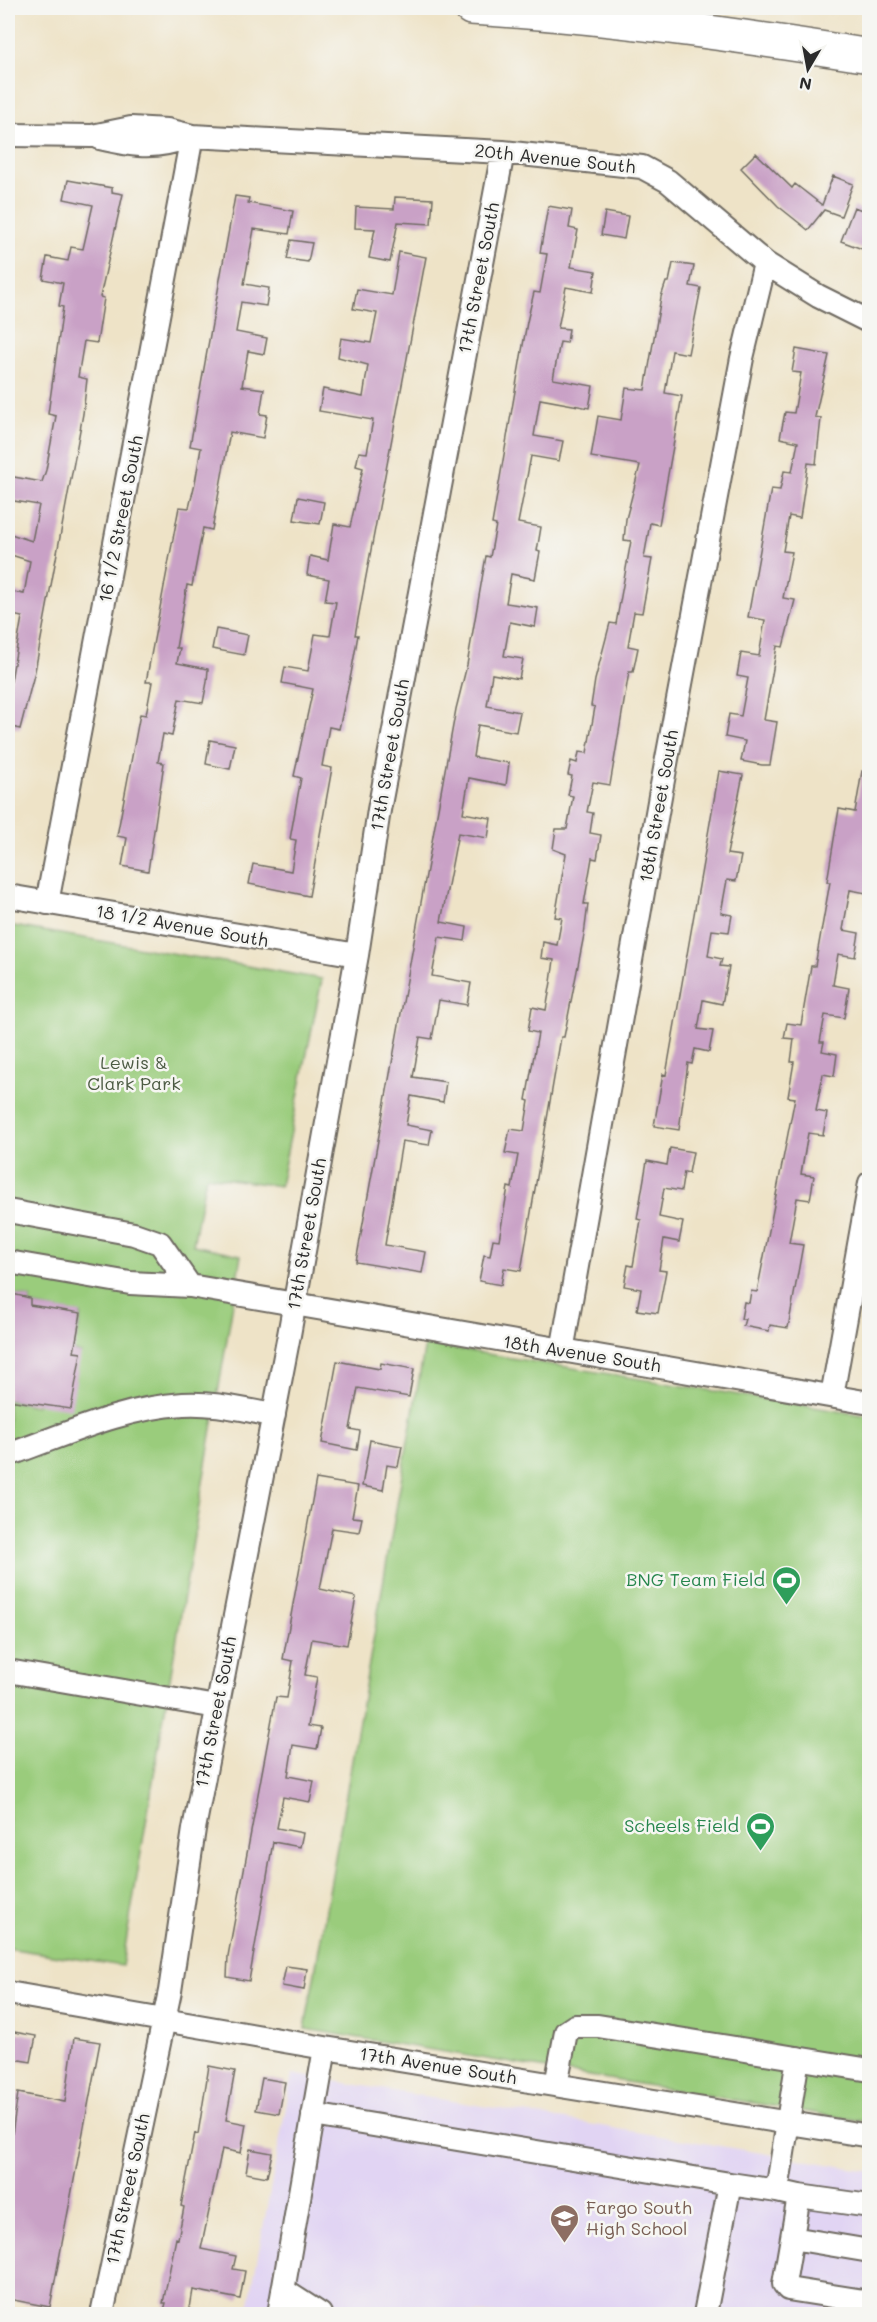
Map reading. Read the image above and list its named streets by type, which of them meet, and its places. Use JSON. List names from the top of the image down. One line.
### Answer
{"streets":{"street":["20th Avenue South","17th Street South","16 1/2 Street South","18th Street South","18 1/2 Avenue South","18th Avenue South","17th Avenue South"]},"crossings":[["20th Avenue South","17th Street South"],["20th Avenue South","16 1/2 Street South"],["20th Avenue South","18th Street South"],["17th Street South","18 1/2 Avenue South"],["17th Street South","18th Avenue South"],["17th Street South","17th Avenue South"],["16 1/2 Street South","18 1/2 Avenue South"],["18th Street South","18th Avenue South"]],"parks":["Lewis & Clark Park"],"places":{"sports":["BNG Team Field","Scheels Field"],"school or university":["Fargo South High School"]},"north":"bottom"}
